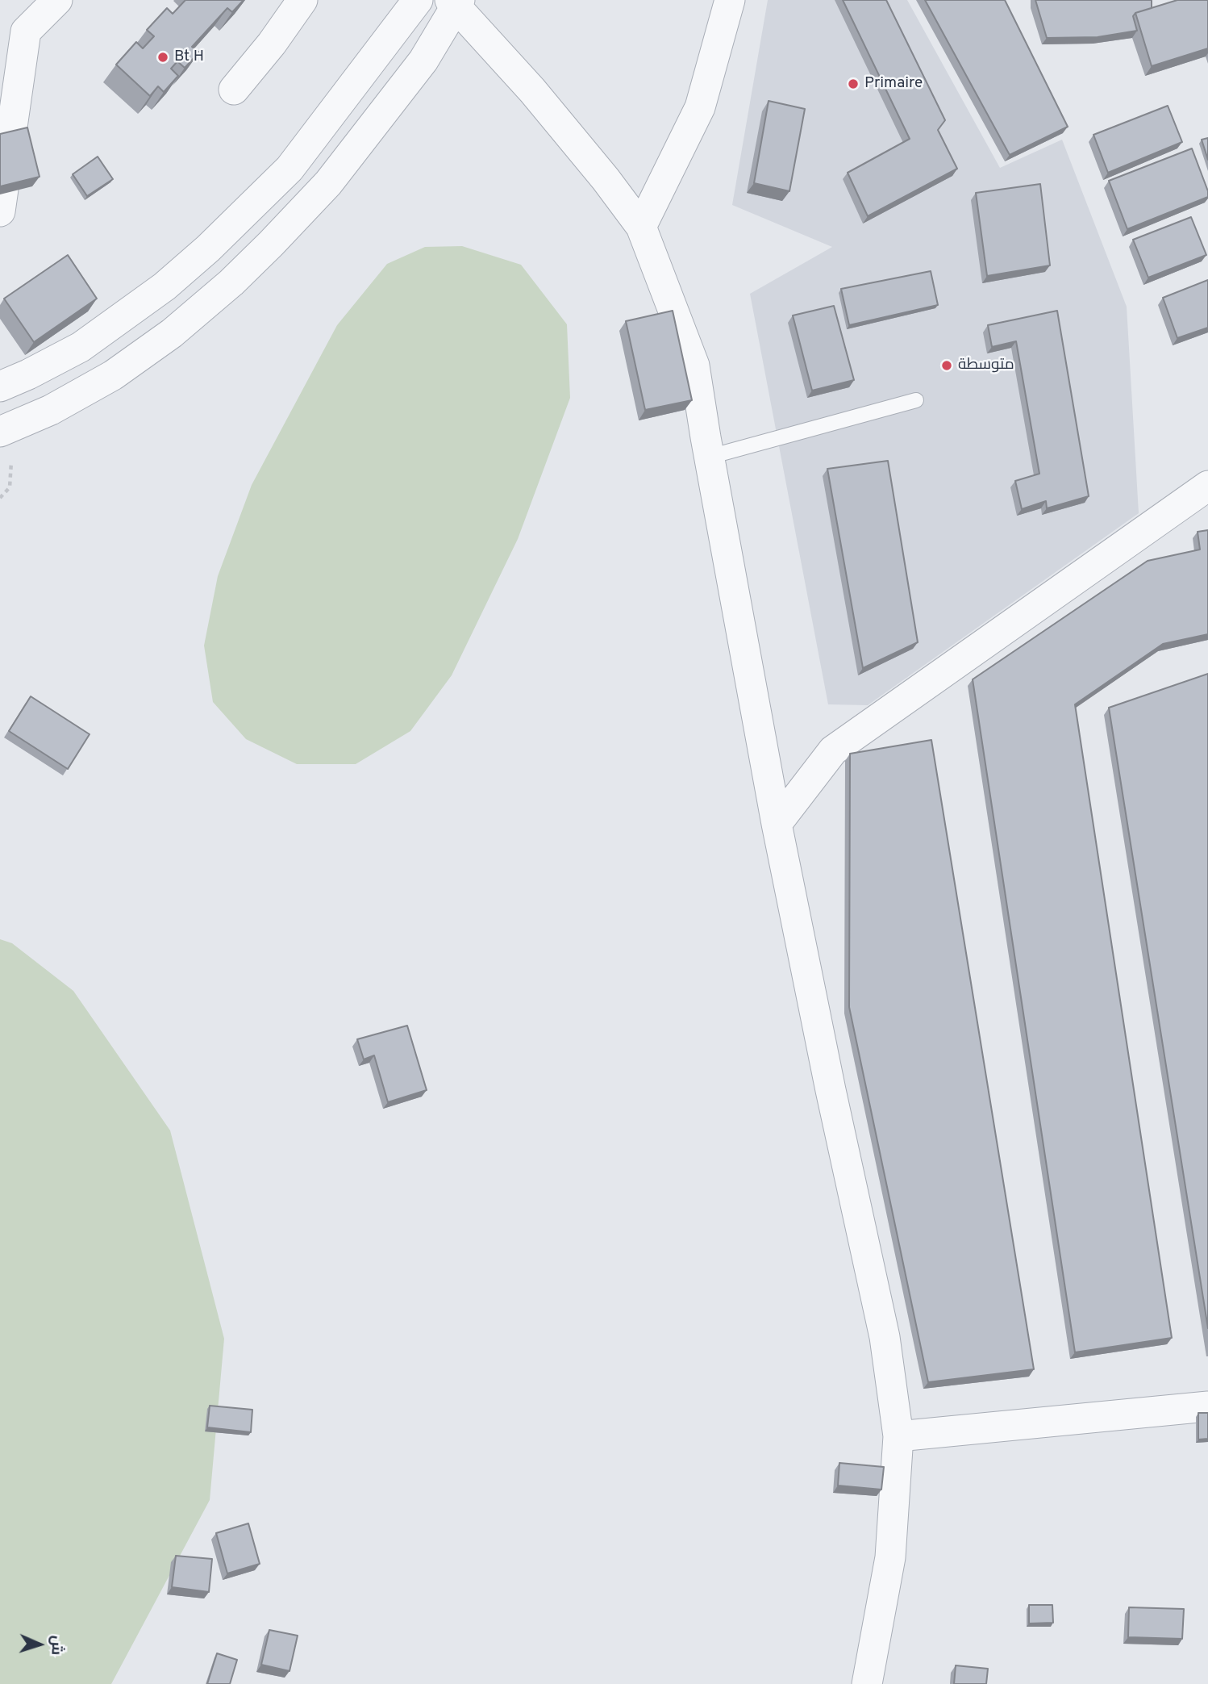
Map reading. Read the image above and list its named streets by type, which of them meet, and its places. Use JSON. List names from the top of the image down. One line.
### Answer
{"places":["Bt H","Primaire","متوسطة"],"north":"right"}
